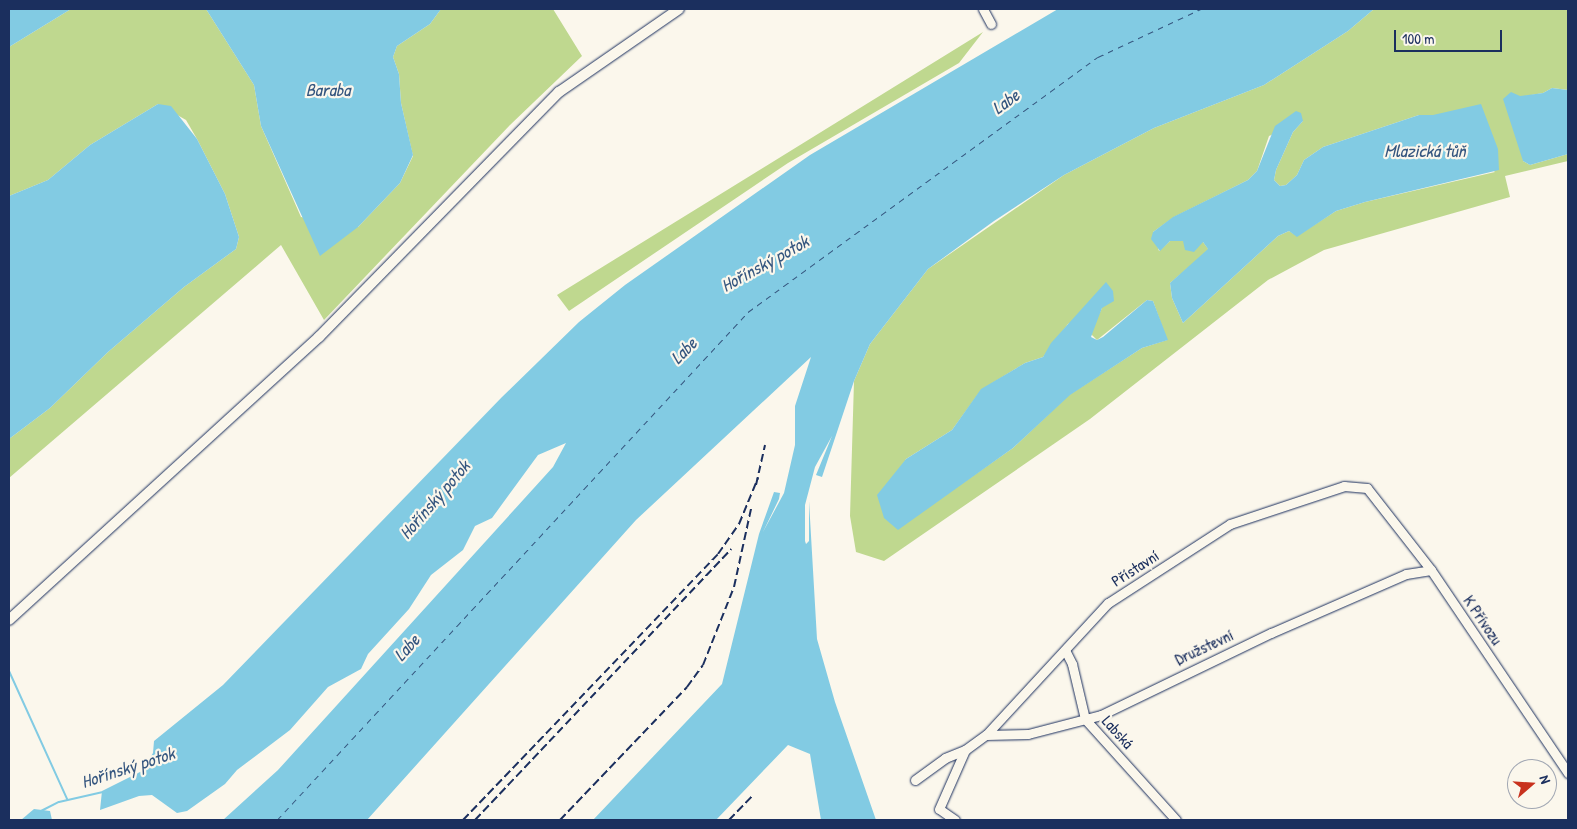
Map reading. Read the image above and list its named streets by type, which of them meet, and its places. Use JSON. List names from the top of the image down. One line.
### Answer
{"streets":{"street":["Přístavní","K Přívozu","Družstevní","Labská"]},"crossings":[["Přístavní","K Přívozu"],["Přístavní","Družstevní"],["Přístavní","Labská"],["K Přívozu","Družstevní"],["Družstevní","Labská"]],"water":["Baraba","Labe","Mlazická tůň","Hořínský potok"],"scale_bar":"100 m","north":"right"}
